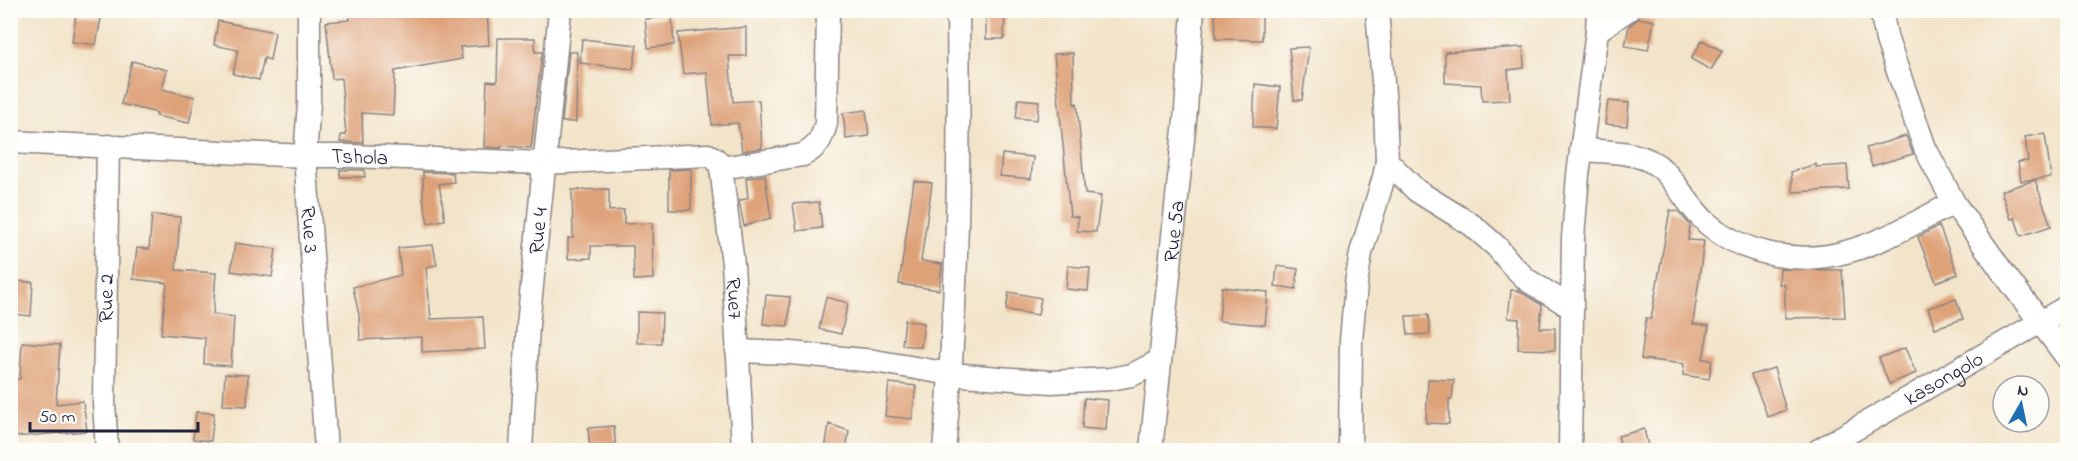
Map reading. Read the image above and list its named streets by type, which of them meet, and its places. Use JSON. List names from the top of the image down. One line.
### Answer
{"streets":{"street":["Tshola","Rue 4","Rue 3","Rue 5a","Rue 2","Rue7","kasongolo"]},"crossings":[["Tshola","Rue 4"],["Tshola","Rue 3"],["Tshola","Rue 2"],["Tshola","Rue7"]],"scale_bar":"50 m","north":"top"}
